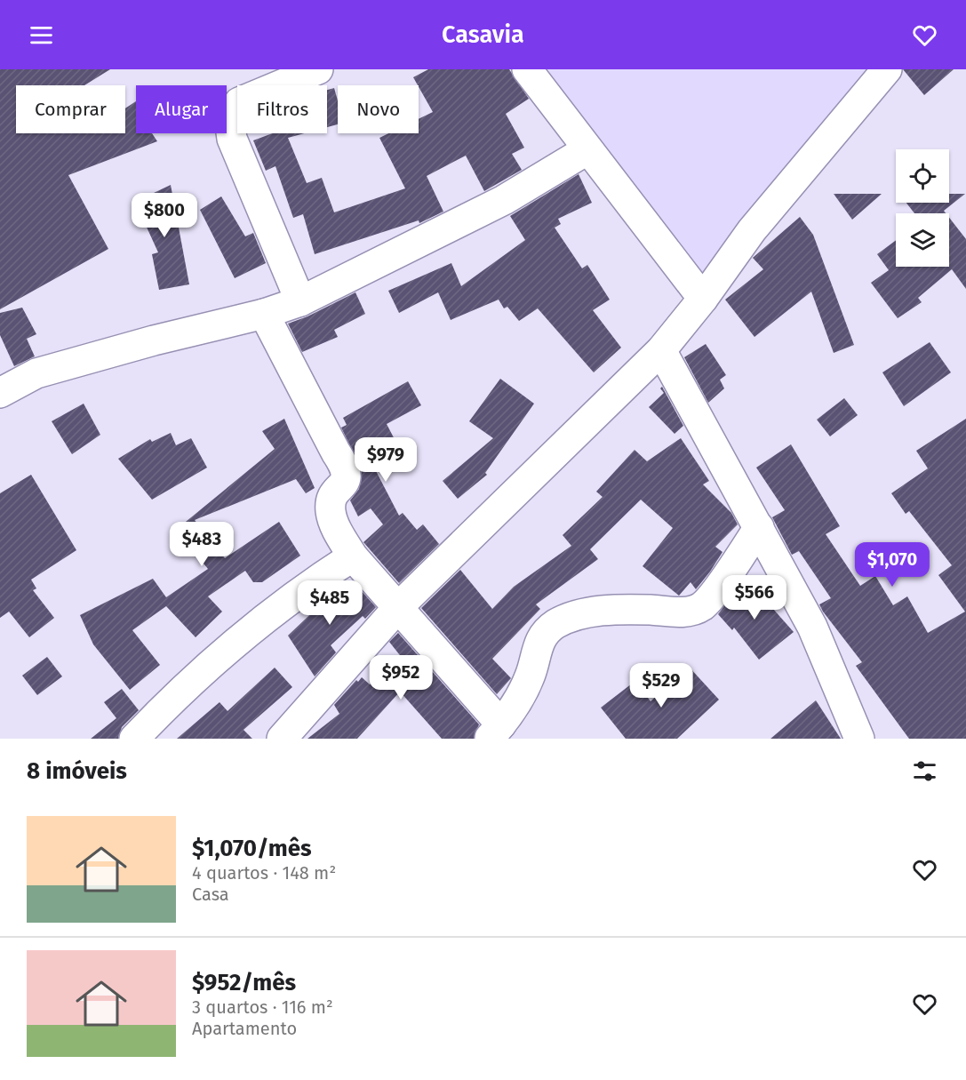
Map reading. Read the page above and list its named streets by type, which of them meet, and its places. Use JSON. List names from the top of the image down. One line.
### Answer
{"page":{"header":"Casavia","chip":["Comprar","Alugar","Filtros","Novo"],"price":["$800","$979","$483","$1,070","$566","$485","$952","$529"],"heading":"8 imóveis","list":[{"name":"$1,070/mês","note":"4 quartos · 148 m² · Casa"},{"name":"$952/mês","note":"3 quartos · 116 m² · Apartamento"}]}}
